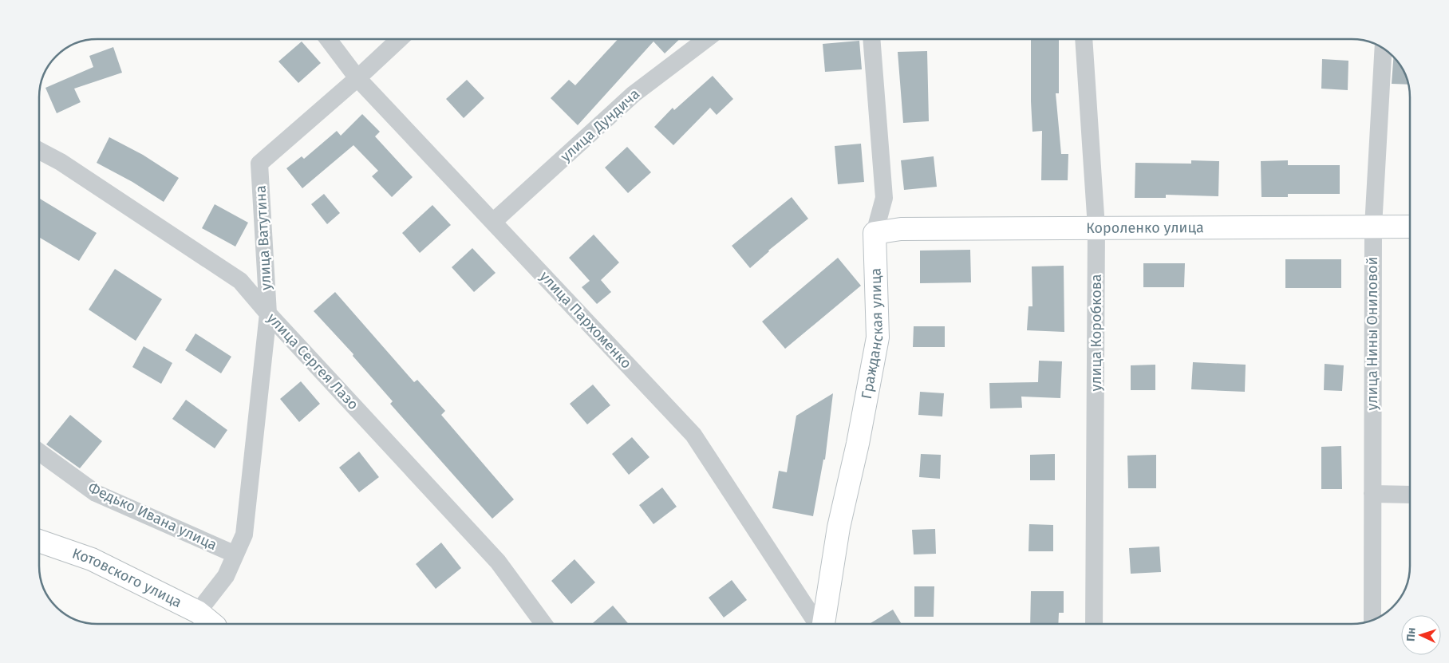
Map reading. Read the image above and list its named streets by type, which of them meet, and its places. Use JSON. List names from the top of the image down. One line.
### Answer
{"streets":{"street":["улица Дундича","Короленко улица","улица Ватутина","улица Пархоменко","улица Коробкова","Гражданская улица","улица Нины Ониловой","улица Сергея Лазо","Федько Ивана улица","Котовского улица"]},"crossings":[["улица Дундича","улица Пархоменко"],["Короленко улица","улица Коробкова"],["Короленко улица","Гражданская улица"],["Короленко улица","улица Нины Ониловой"],["улица Ватутина","улица Пархоменко"],["улица Ватутина","улица Сергея Лазо"],["улица Ватутина","Федько Ивана улица"],["улица Ватутина","Котовского улица"]],"north":"left"}
